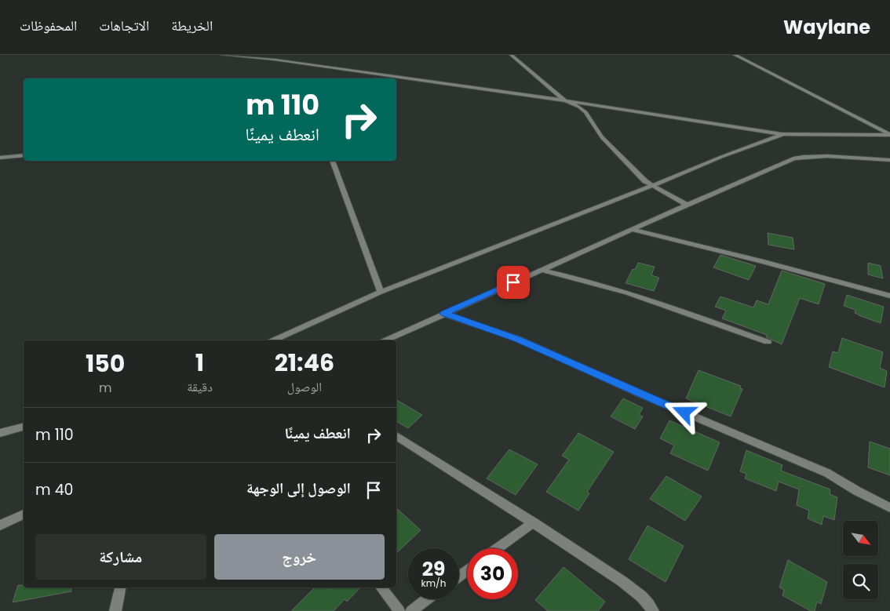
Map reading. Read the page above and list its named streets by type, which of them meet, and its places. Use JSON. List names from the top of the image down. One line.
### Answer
{"north":"bottom right","page":{"header":"Waylane","nav":["الخريطة","الاتجاهات","المحفوظات"],"turn":["110 m","انعطف يمينًا"],"eta":["21:46","الوصول","1","دقيقة","150","m"],"list":[{"name":"انعطف يمينًا","value":"110 m"},{"name":"الوصول إلى الوجهة","value":"40 m"}],"buttons":["خروج","مشاركة"],"speed":"29 km/h","limit":"30"}}
